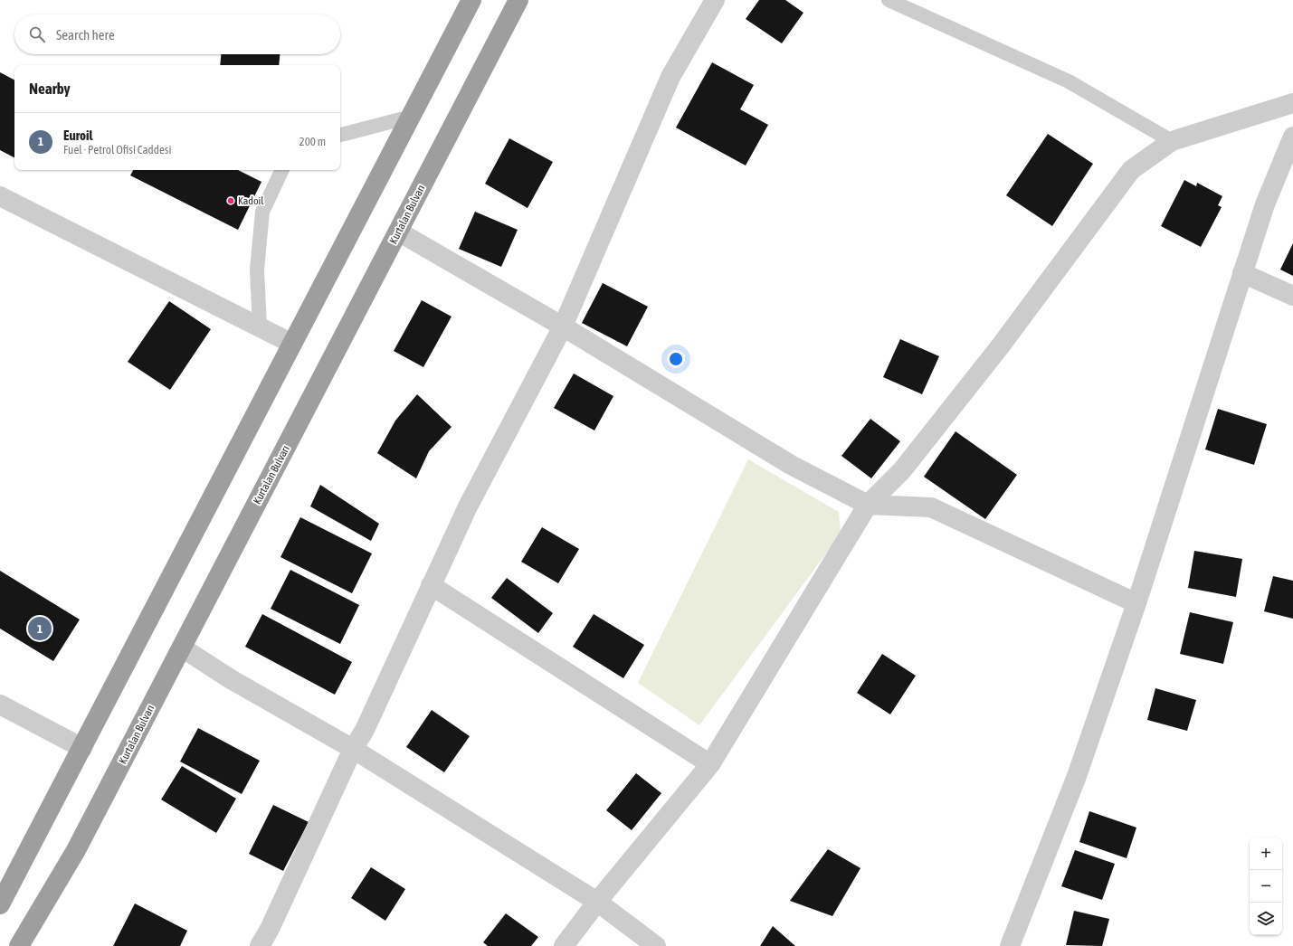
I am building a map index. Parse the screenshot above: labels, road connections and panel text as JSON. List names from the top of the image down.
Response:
{
  "streets": {
    "highway": ["Kurtalan Bulvarı"]
  },
  "places": ["Kadoil"],
  "page": {
    "search": "Search here",
    "heading": "Nearby",
    "list": [
      {
        "mark": "1",
        "name": "Euroil",
        "note": "Fuel · Petrol Ofisi Caddesi",
        "value": "200 m"
      }
    ],
    "pins": "1",
    "map_buttons": ["+", "−"]
  }
}
